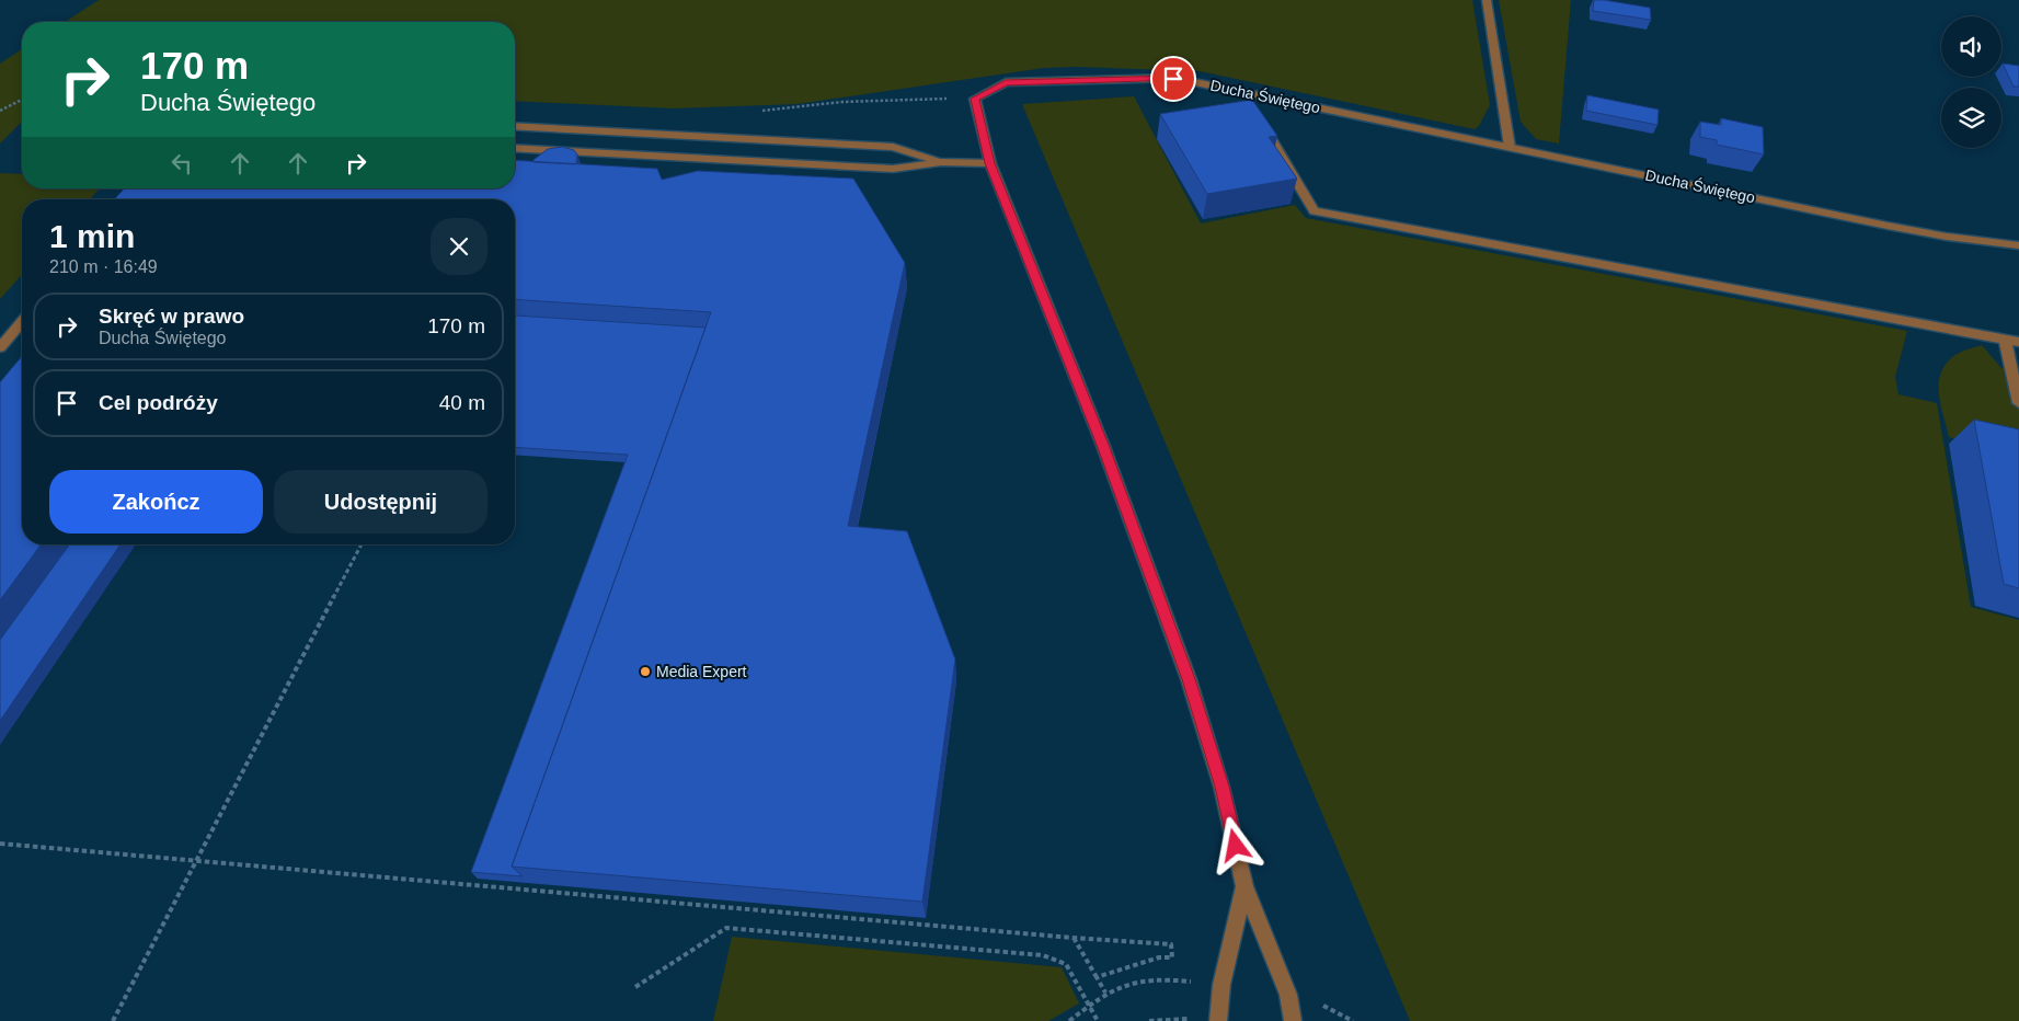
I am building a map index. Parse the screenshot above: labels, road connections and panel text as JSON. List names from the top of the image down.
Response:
{
  "streets": {
    "street": ["Ducha Świętego"]
  },
  "places": ["Media Expert"],
  "page": {
    "turn": ["170 m", "Ducha Świętego"],
    "heading": ["1 min", "210 m · 16:49"],
    "list": [
      {
        "name": "Skręć w prawo",
        "note": "Ducha Świętego",
        "value": "170 m"
      },
      {
        "name": "Cel podróży",
        "value": "40 m"
      }
    ],
    "buttons": ["Zakończ", "Udostępnij"]
  }
}
